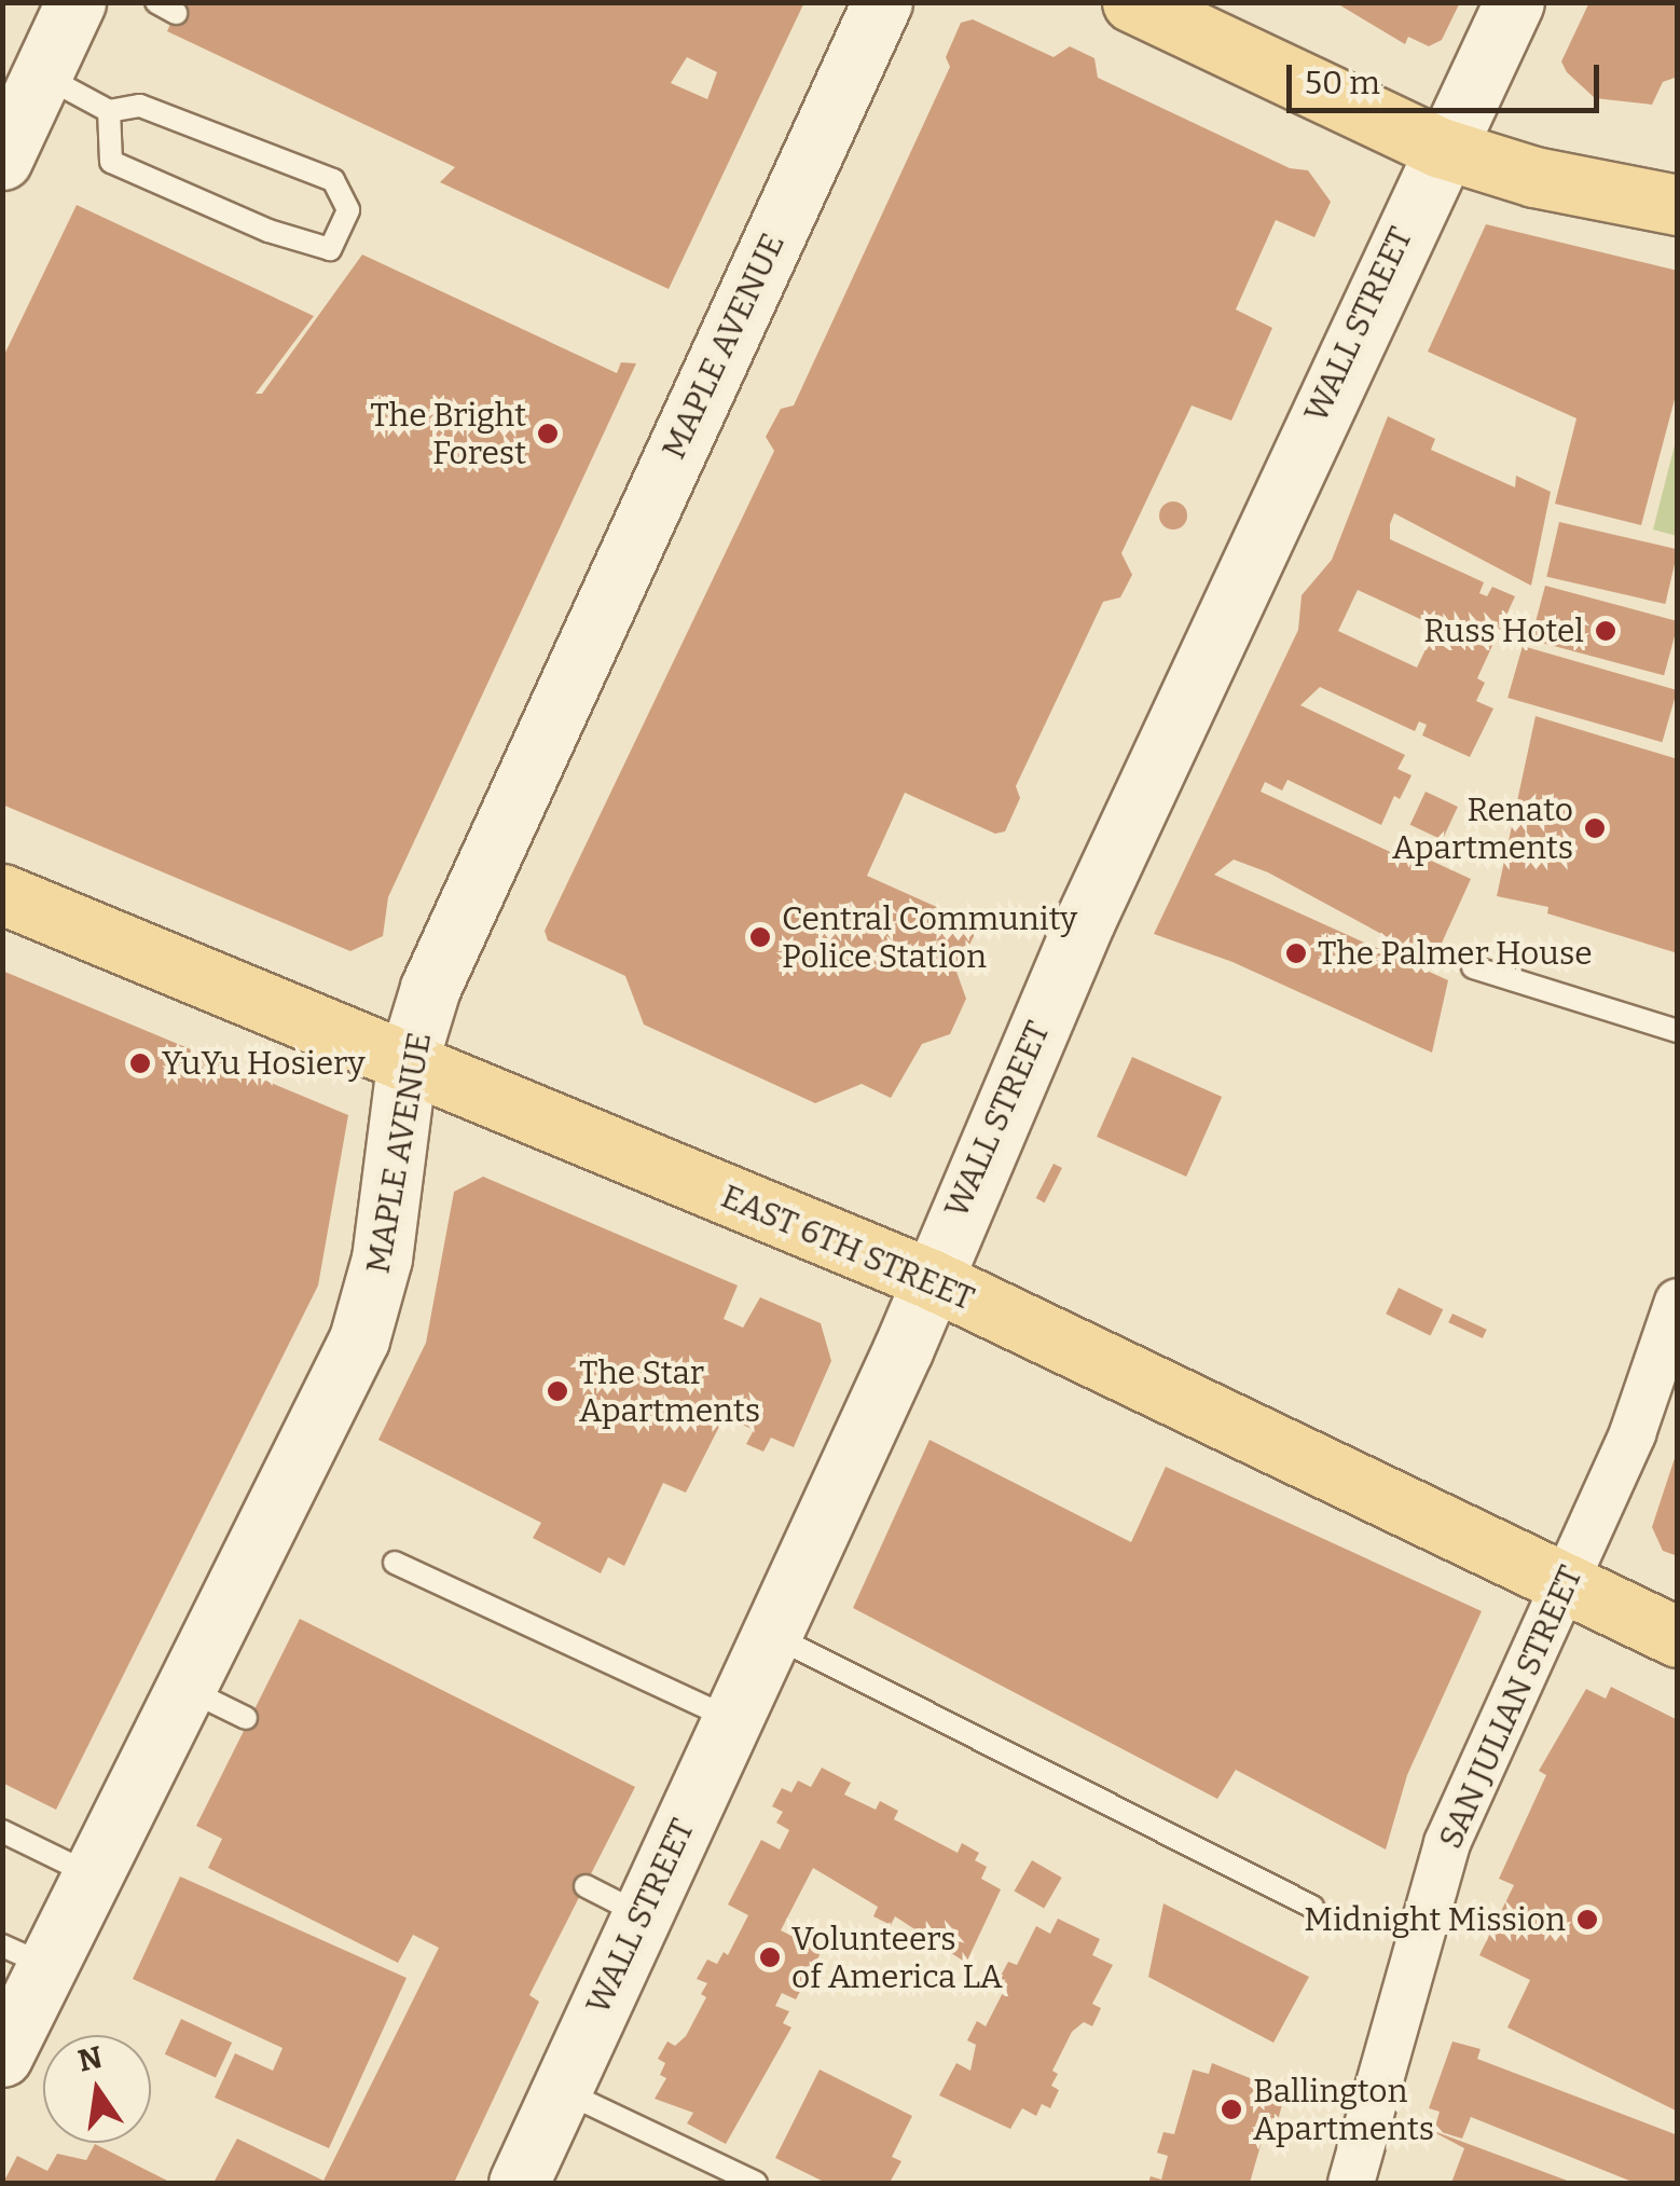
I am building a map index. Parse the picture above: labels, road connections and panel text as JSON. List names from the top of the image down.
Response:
{
  "streets": {
    "main road": ["EAST 6TH STREET"],
    "street": ["WALL STREET", "MAPLE AVENUE", "SAN JULIAN STREET"]
  },
  "crossings": [
    ["WALL STREET", "EAST 6TH STREET"],
    ["MAPLE AVENUE", "EAST 6TH STREET"],
    ["EAST 6TH STREET", "SAN JULIAN STREET"]
  ],
  "places": [
    "The Bright Forest",
    "Russ Hotel",
    "Renato Apartments",
    "Central Community Police Station",
    "The Palmer House",
    "YuYu Hosiery",
    "The Star Apartments",
    "Midnight Mission",
    "Volunteers of America LA",
    "Ballington Apartments"
  ],
  "scale_bar": "50 m",
  "north": "top"
}
